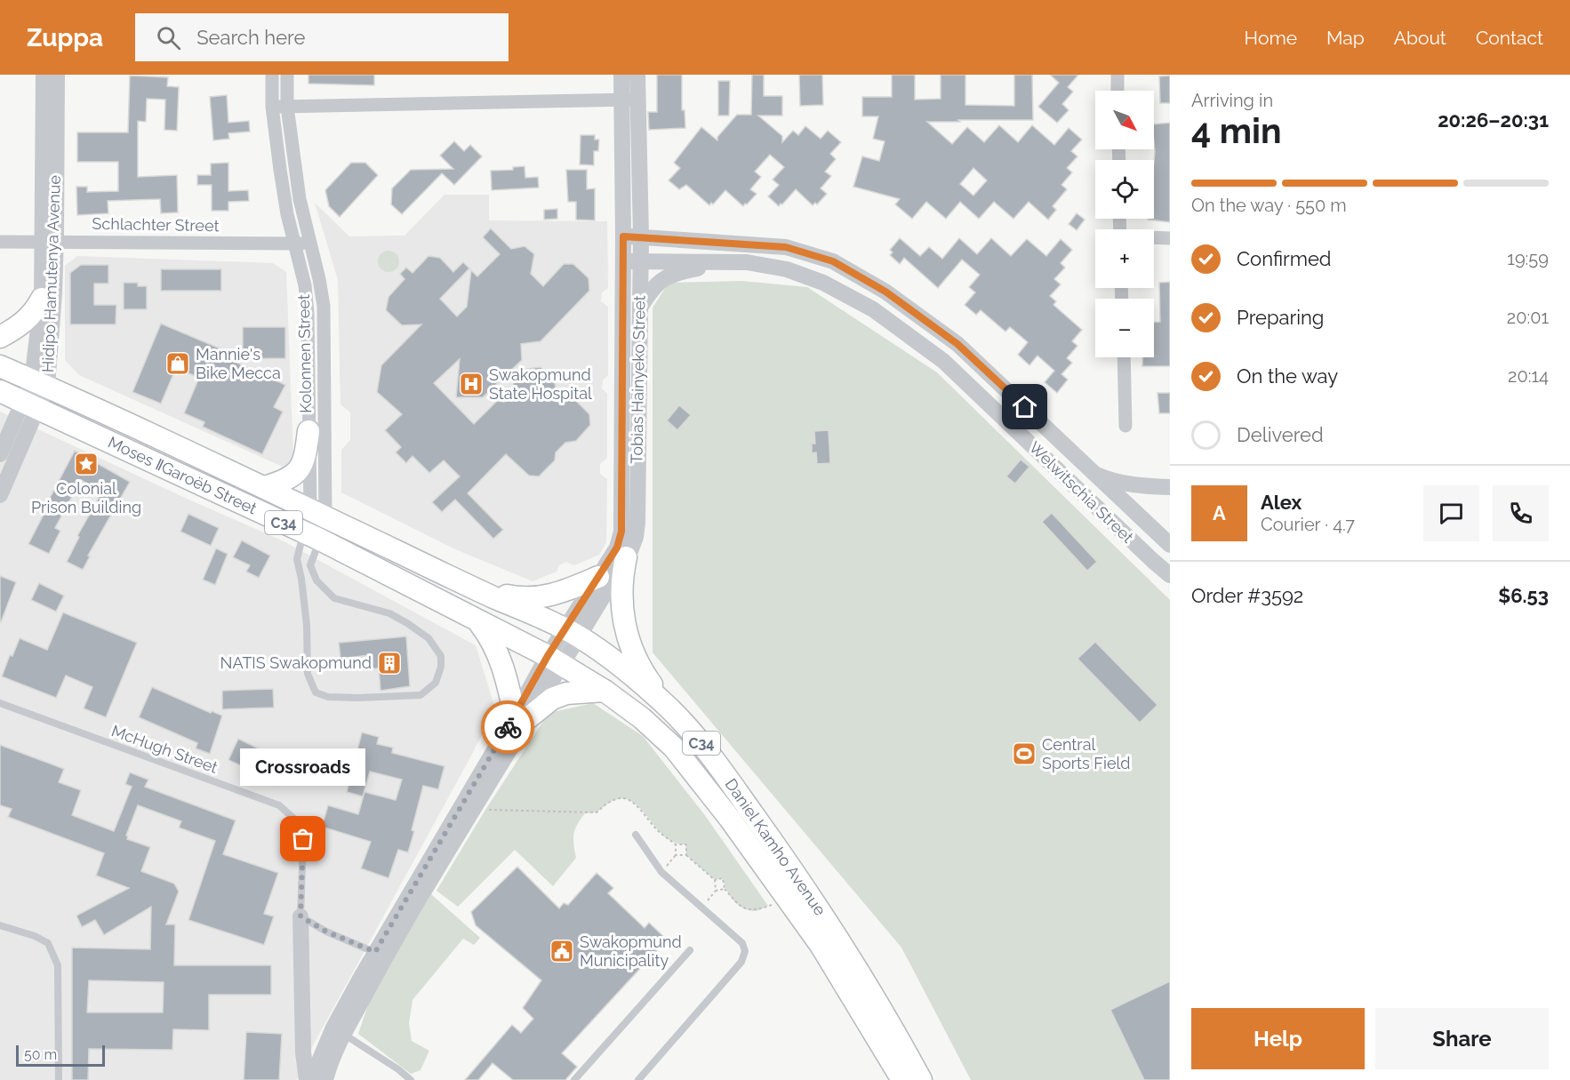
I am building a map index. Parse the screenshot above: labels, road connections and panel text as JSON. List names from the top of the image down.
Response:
{
  "streets": {
    "main road": ["Moses ǁGaroëb Street", "C34", "Daniel Kamho Avenue"],
    "street": [
      "Schlachter Street",
      "Hidipo Hamutenya Avenue",
      "Kolonnen Street",
      "Tobias Hainyeko Street",
      "Welwitschia Street"
    ],
    "lane": ["McHugh Street"]
  },
  "crossings": [
    ["Schlachter Street", "Hidipo Hamutenya Avenue"],
    ["Schlachter Street", "Kolonnen Street"],
    ["Hidipo Hamutenya Avenue", "Moses ǁGaroëb Street"],
    ["Kolonnen Street", "Moses ǁGaroëb Street"],
    ["Tobias Hainyeko Street", "Moses ǁGaroëb Street"],
    ["Tobias Hainyeko Street", "Welwitschia Street"],
    ["Tobias Hainyeko Street", "Daniel Kamho Avenue"],
    ["Moses ǁGaroëb Street", "Daniel Kamho Avenue"]
  ],
  "places": {
    "shop": ["Mannie's Bike Mecca"],
    "hospital": ["Swakopmund State Hospital"],
    "place": ["Colonial Prison Building"],
    "building": ["NATIS Swakopmund"],
    "sports": ["Central Sports Field"],
    "other": ["Crossroads"],
    "public building": ["Swakopmund Municipality"]
  },
  "scale_bar": "50 m",
  "north": "bottom right",
  "page": {
    "header": "Zuppa",
    "search": "Search here",
    "nav": [
      "Home",
      "Map",
      "About",
      "Contact"
    ],
    "heading": ["4 min", "Arriving in", "20:26–20:31"],
    "panel": [
      "Alex",
      "Courier · 4.7",
      "Order #3592",
      "$6.53"
    ],
    "map_buttons": ["+", "−"],
    "bar": "On the way · 550 m",
    "list": [
      ["Confirmed", "19:59"],
      ["Preparing", "20:01"],
      ["On the way", "20:14"],
      "Delivered"
    ],
    "round": "A",
    "bubble": "Crossroads",
    "buttons": ["Help", "Share"],
    "scale": "50 m"
  }
}
